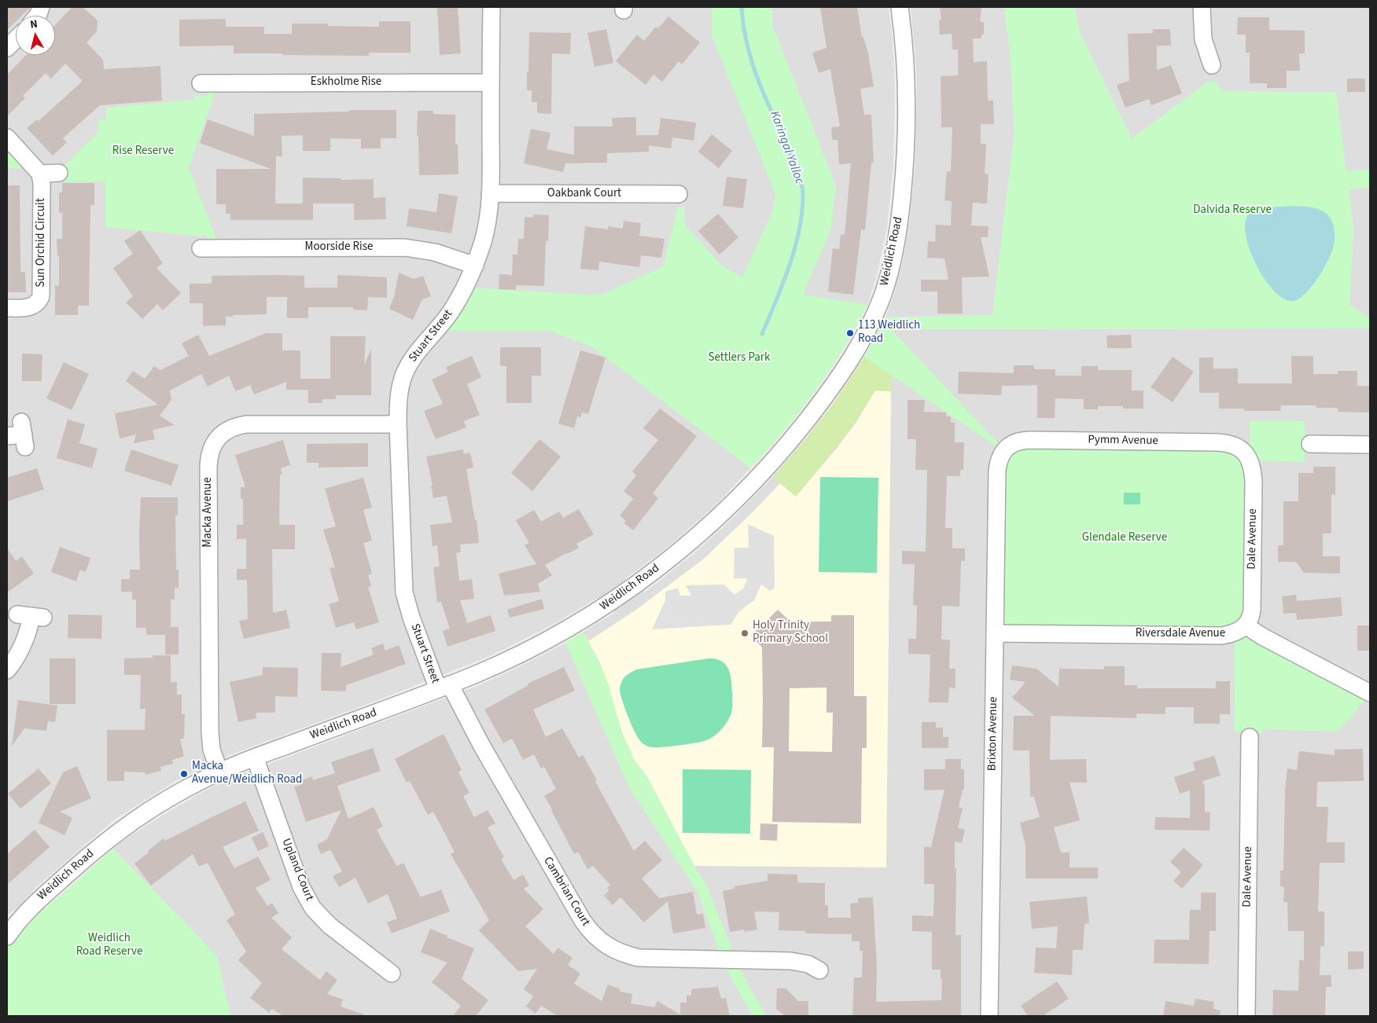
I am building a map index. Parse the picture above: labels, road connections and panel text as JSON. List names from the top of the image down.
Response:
{
  "streets": {
    "street": [
      "Eskholme Rise",
      "Oakbank Court",
      "Sun Orchid Circuit",
      "Moorside Rise",
      "Weidlich Road",
      "Stuart Street",
      "Pymm Avenue",
      "Macka Avenue",
      "Dale Avenue",
      "Riversdale Avenue",
      "Brixton Avenue",
      "Upland Court",
      "Cambrian Court"
    ]
  },
  "crossings": [
    ["Eskholme Rise", "Stuart Street"],
    ["Oakbank Court", "Stuart Street"],
    ["Moorside Rise", "Stuart Street"],
    ["Weidlich Road", "Stuart Street"],
    ["Weidlich Road", "Macka Avenue"],
    ["Weidlich Road", "Upland Court"],
    ["Weidlich Road", "Cambrian Court"],
    ["Stuart Street", "Macka Avenue"],
    ["Stuart Street", "Cambrian Court"],
    ["Pymm Avenue", "Dale Avenue"],
    ["Pymm Avenue", "Brixton Avenue"],
    ["Dale Avenue", "Riversdale Avenue"],
    ["Riversdale Avenue", "Brixton Avenue"]
  ],
  "water": ["Karingal Yalloc"],
  "parks": [
    "Rise Reserve",
    "Dalvida Reserve",
    "Settlers Park",
    "Glendale Reserve",
    "Weidlich Road Reserve"
  ],
  "places": ["113 Weidlich Road", "Holy Trinity Primary School", "Macka Avenue/Weidlich Road"],
  "north": "top"
}
